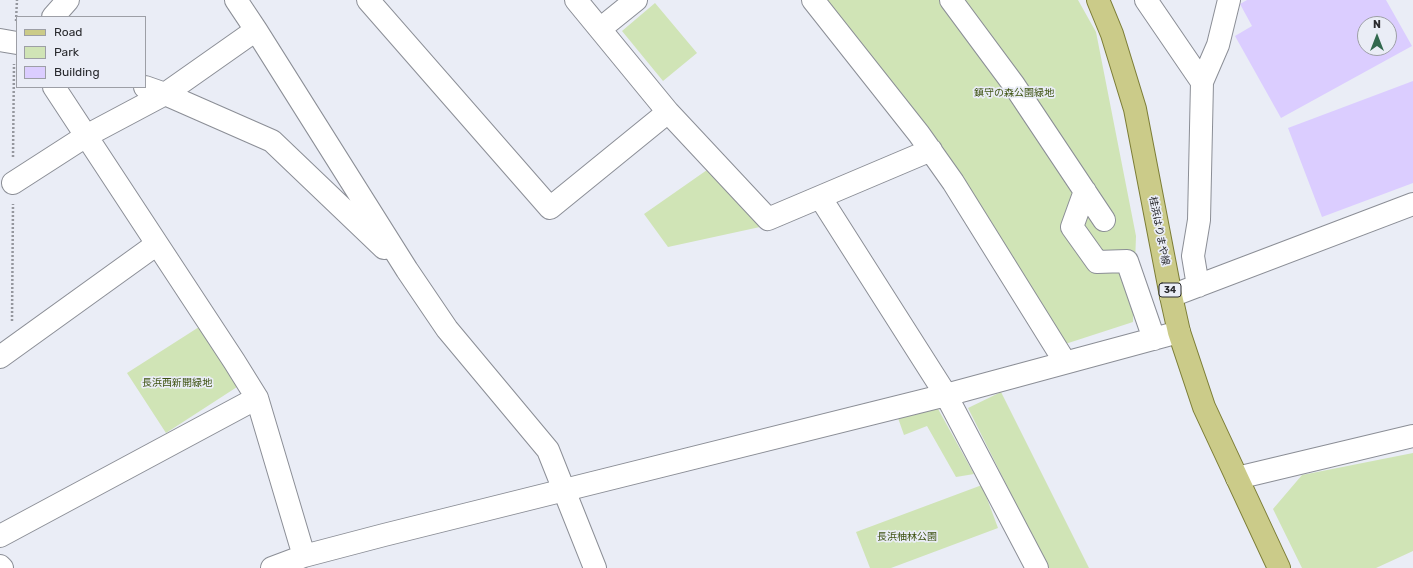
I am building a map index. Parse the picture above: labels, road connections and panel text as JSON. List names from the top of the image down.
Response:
{
  "streets": {
    "main road": ["桂浜はりまや線", "34"]
  },
  "parks": ["鎮守の森公園緑地", "長浜西新開緑地", "長浜柚林公園"],
  "legend": ["Road", "Park", "Building"],
  "north": "top"
}
